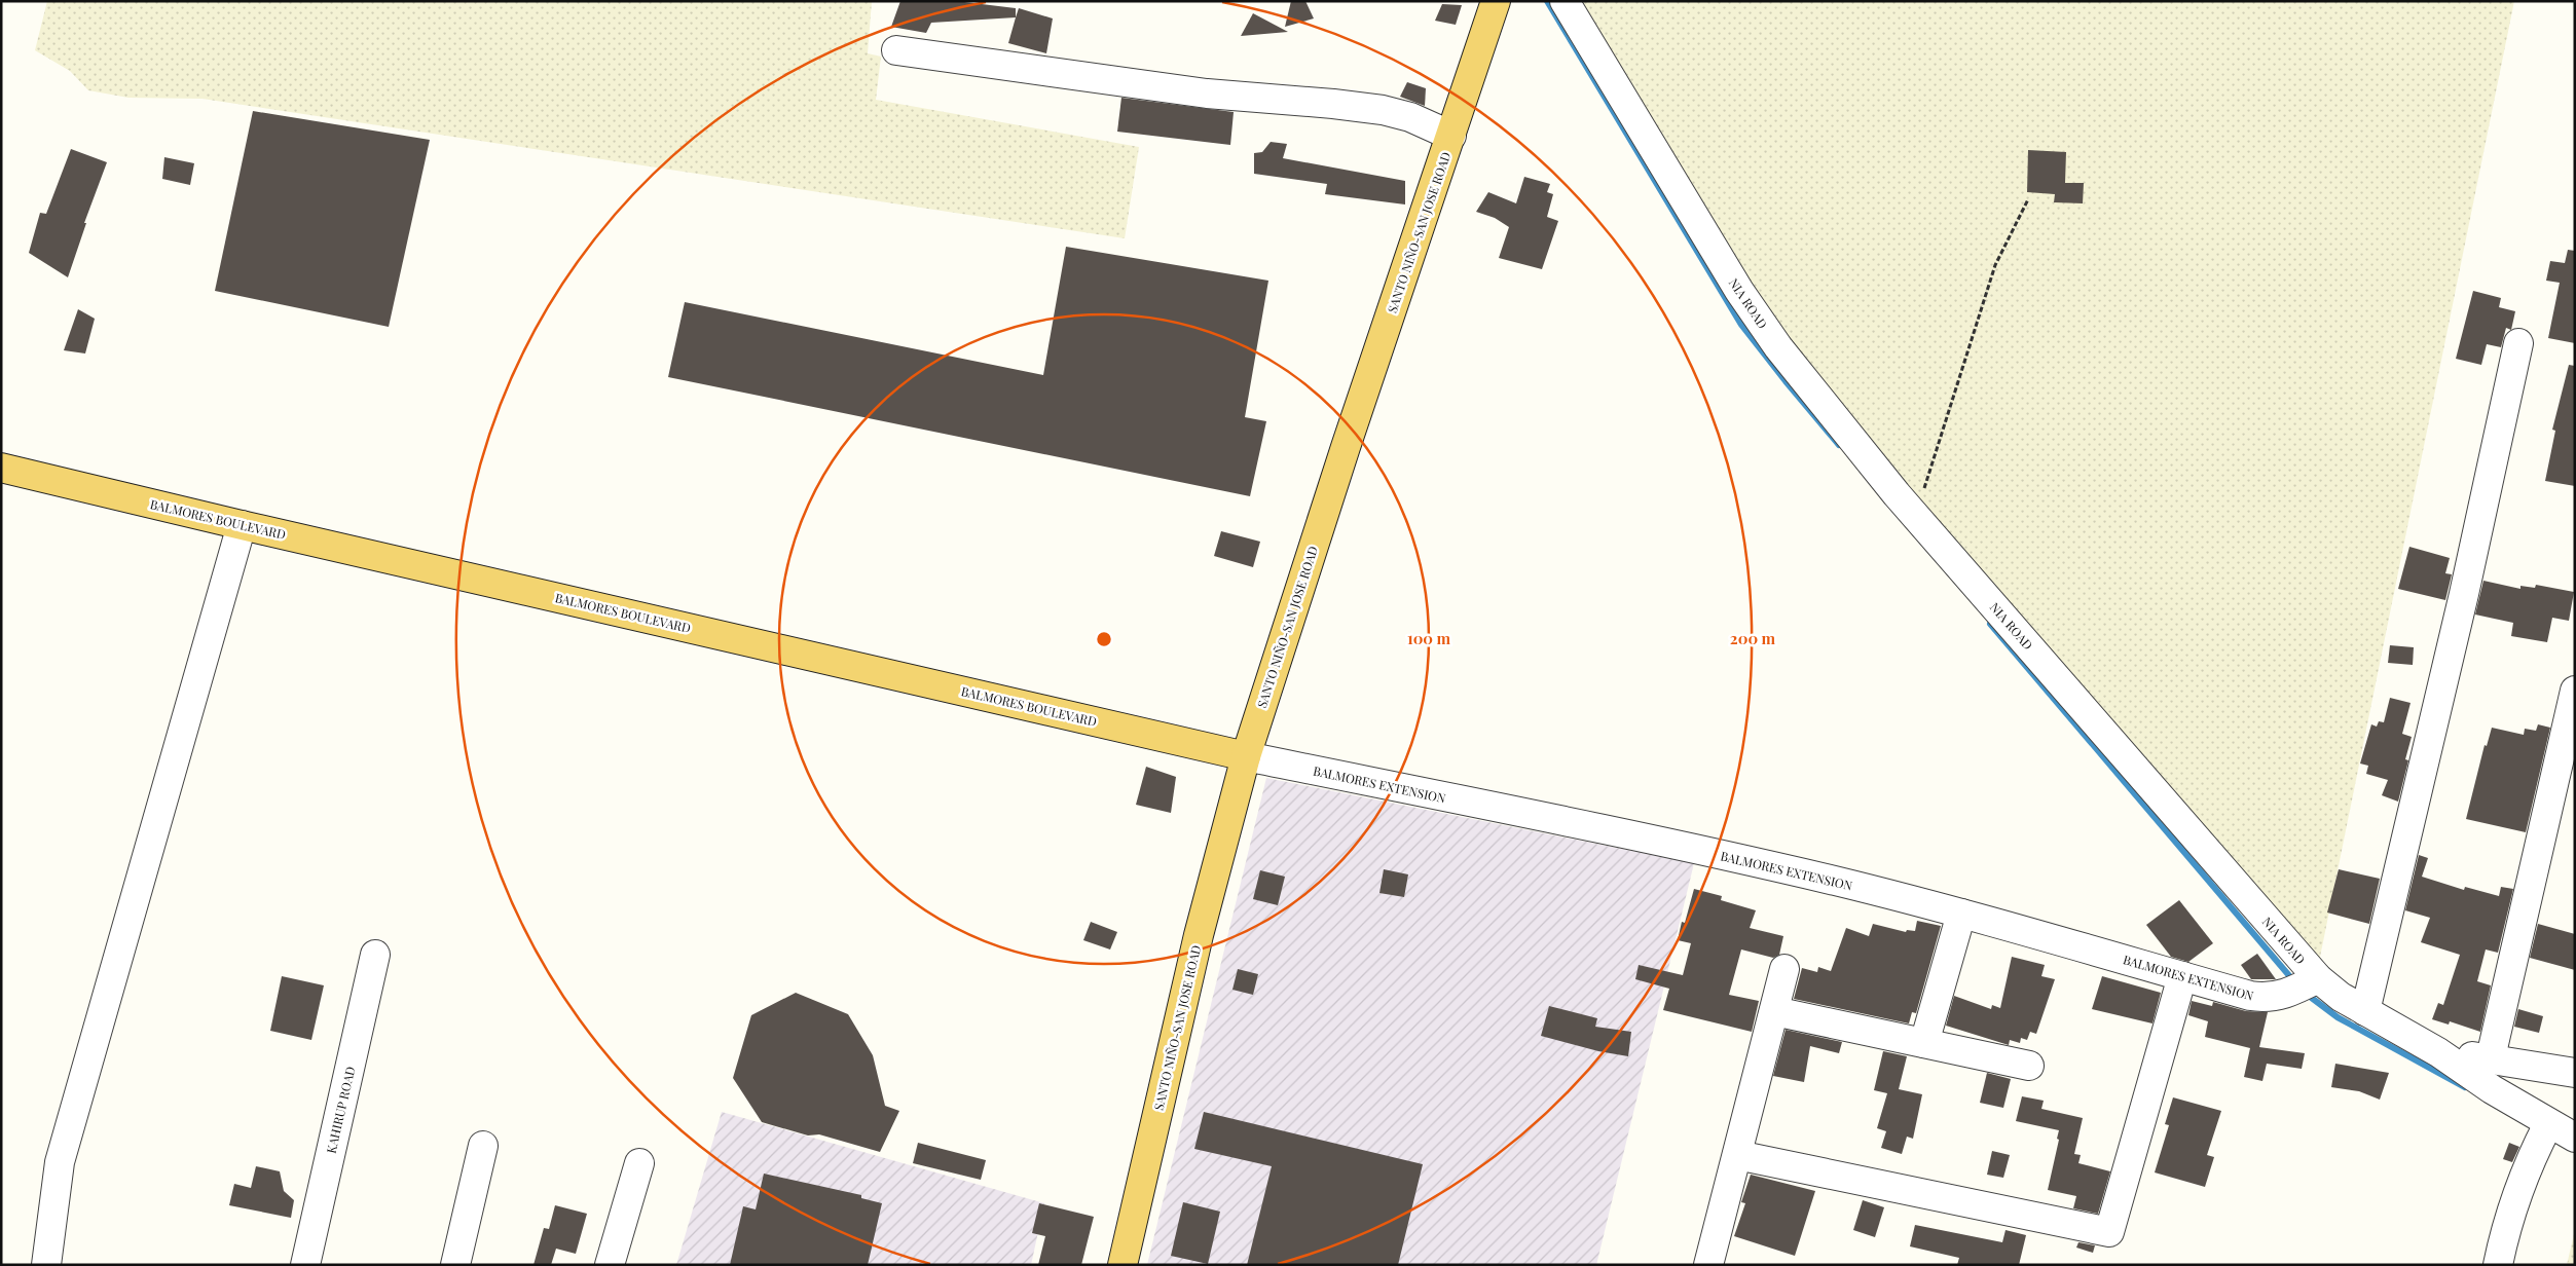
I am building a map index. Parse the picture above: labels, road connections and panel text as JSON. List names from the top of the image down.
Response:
{
  "streets": {
    "main road": ["SANTO NIÑO-SAN JOSE ROAD", "BALMORES BOULEVARD"],
    "street": ["NIA ROAD", "BALMORES EXTENSION", "KAHIRUP ROAD"]
  },
  "crossings": [
    ["SANTO NIÑO-SAN JOSE ROAD", "BALMORES BOULEVARD"],
    ["SANTO NIÑO-SAN JOSE ROAD", "BALMORES EXTENSION"],
    ["NIA ROAD", "BALMORES EXTENSION"],
    ["BALMORES BOULEVARD", "BALMORES EXTENSION"]
  ],
  "rings": ["100 m", "200 m"]
}
